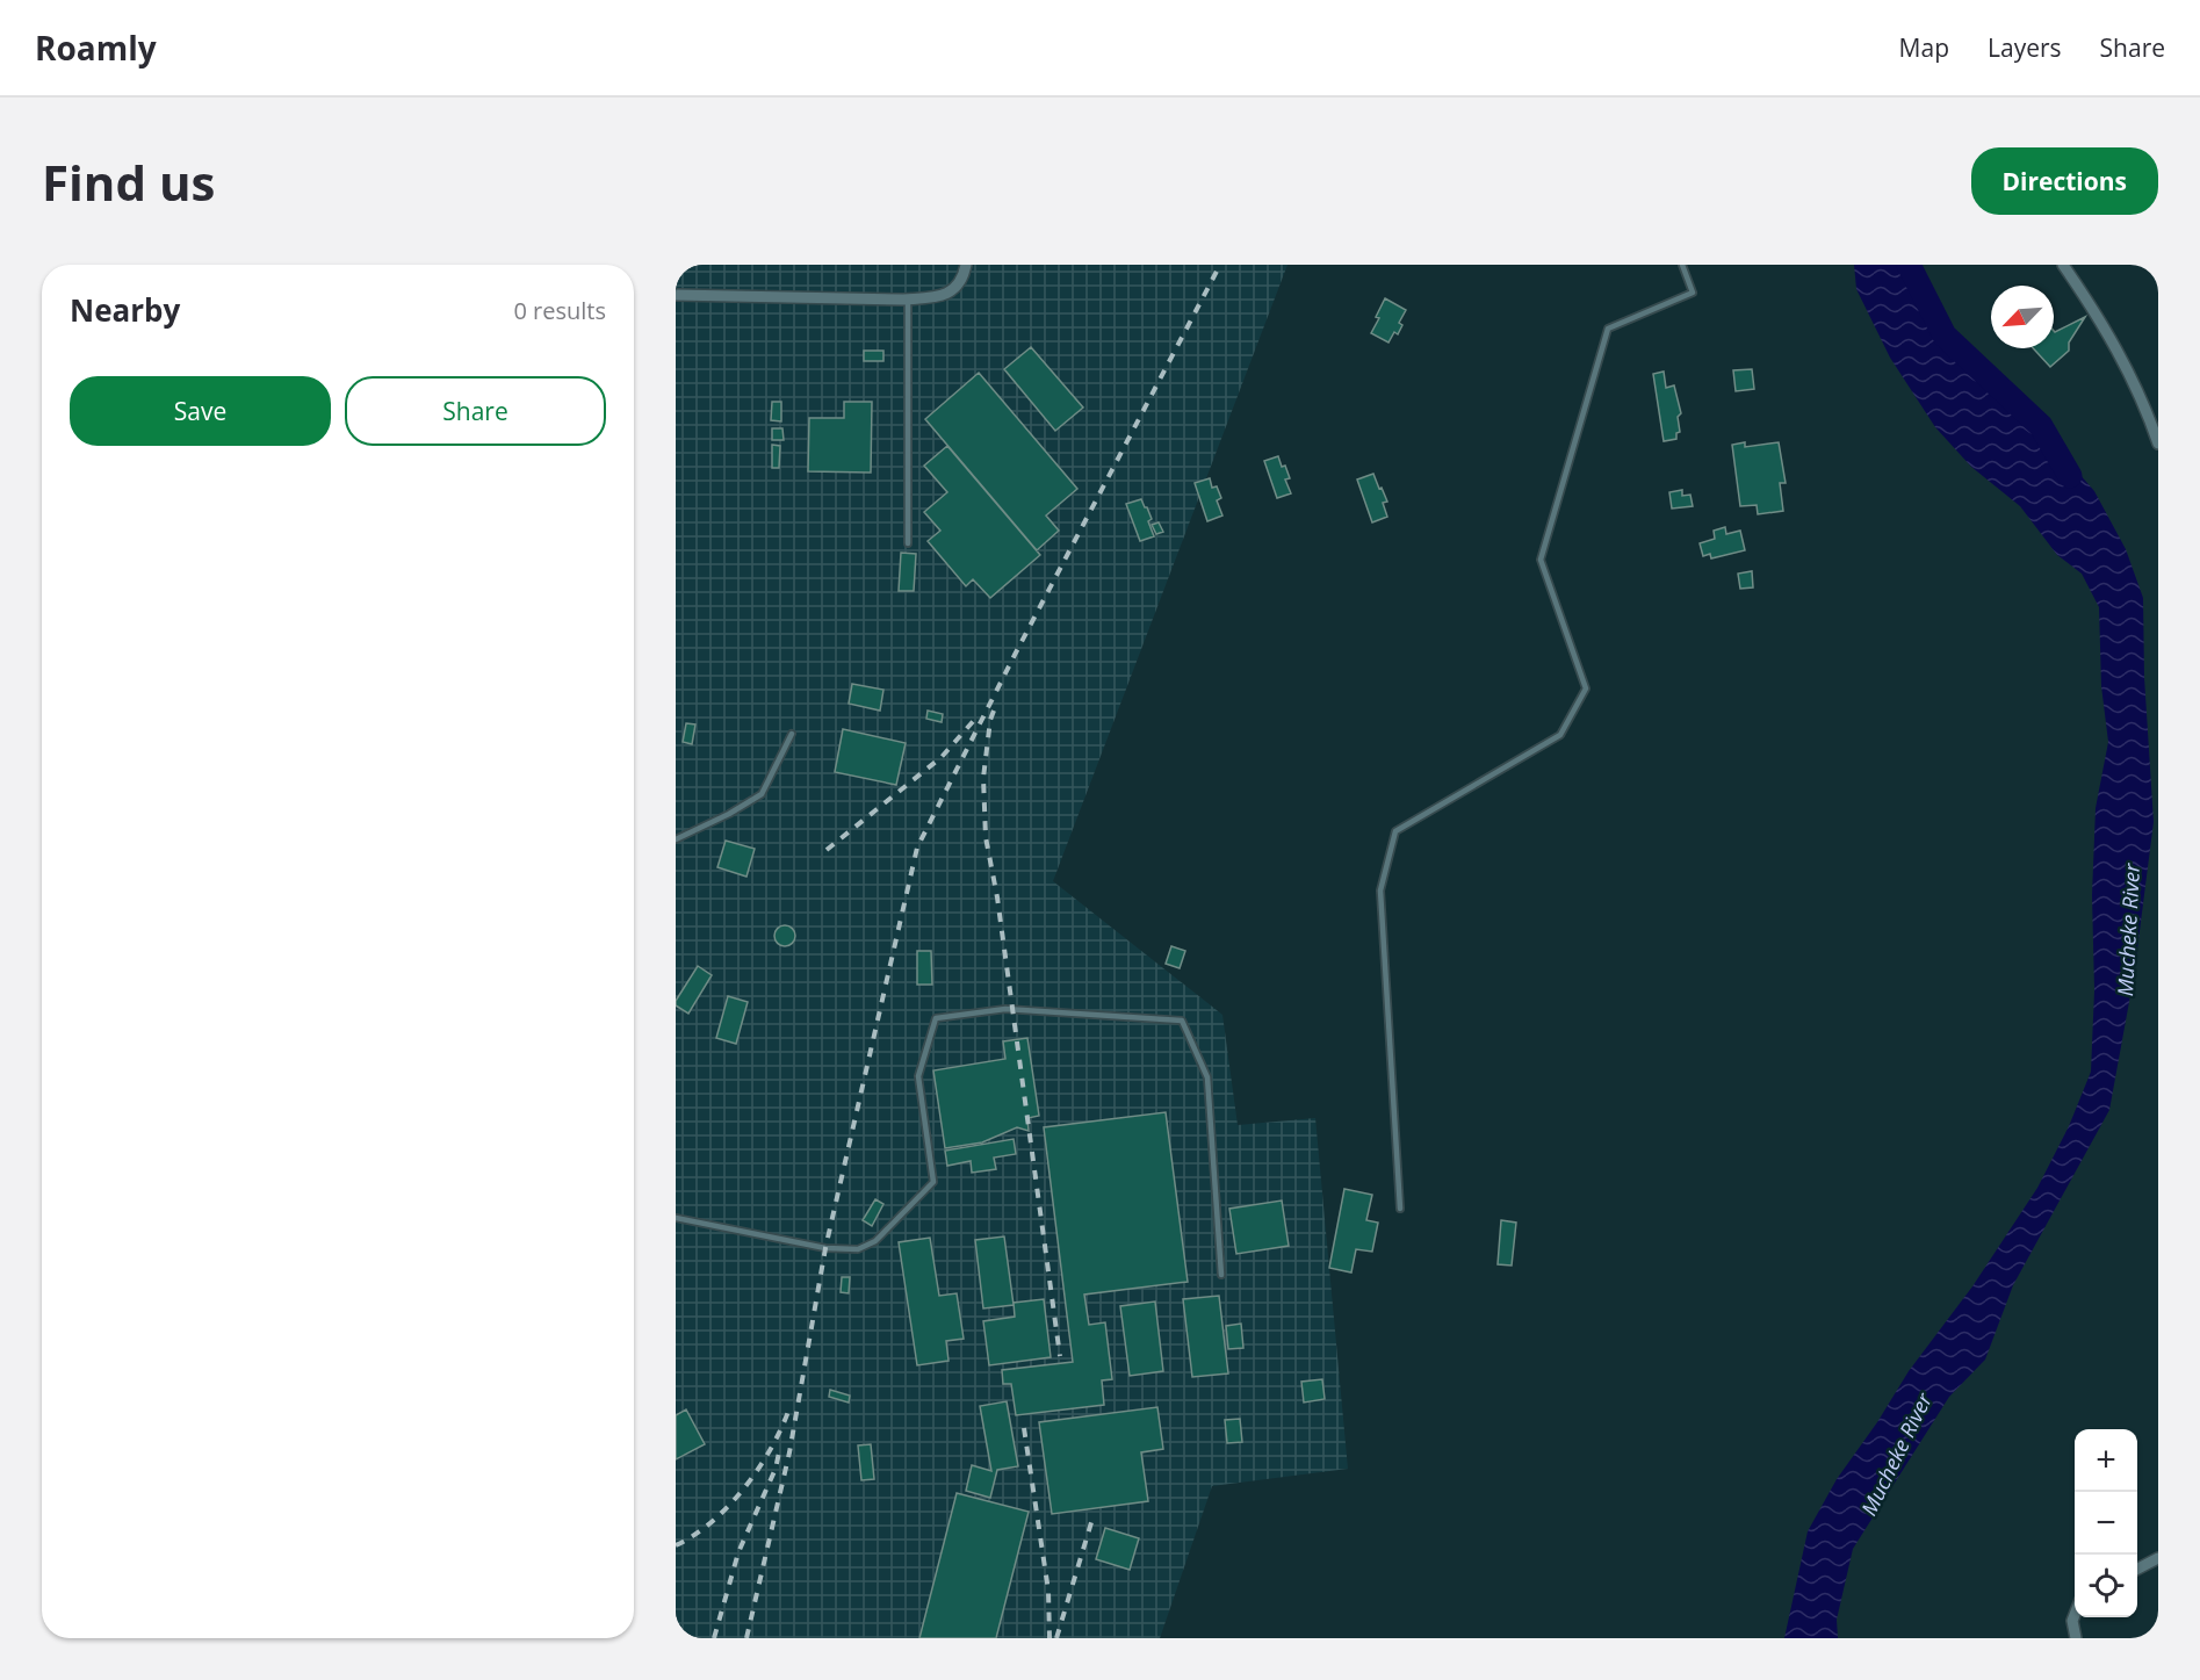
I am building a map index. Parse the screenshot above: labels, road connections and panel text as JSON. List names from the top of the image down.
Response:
{
  "water": ["Mucheke River"],
  "north": "bottom left",
  "page": {
    "header": "Roamly",
    "nav": ["Map", "Layers", "Share"],
    "buttons": [
      "Directions",
      ["Save", "Share"]
    ],
    "title": "Find us",
    "heading": ["Nearby", "0 results"],
    "map_buttons": ["+", "−"]
  }
}
